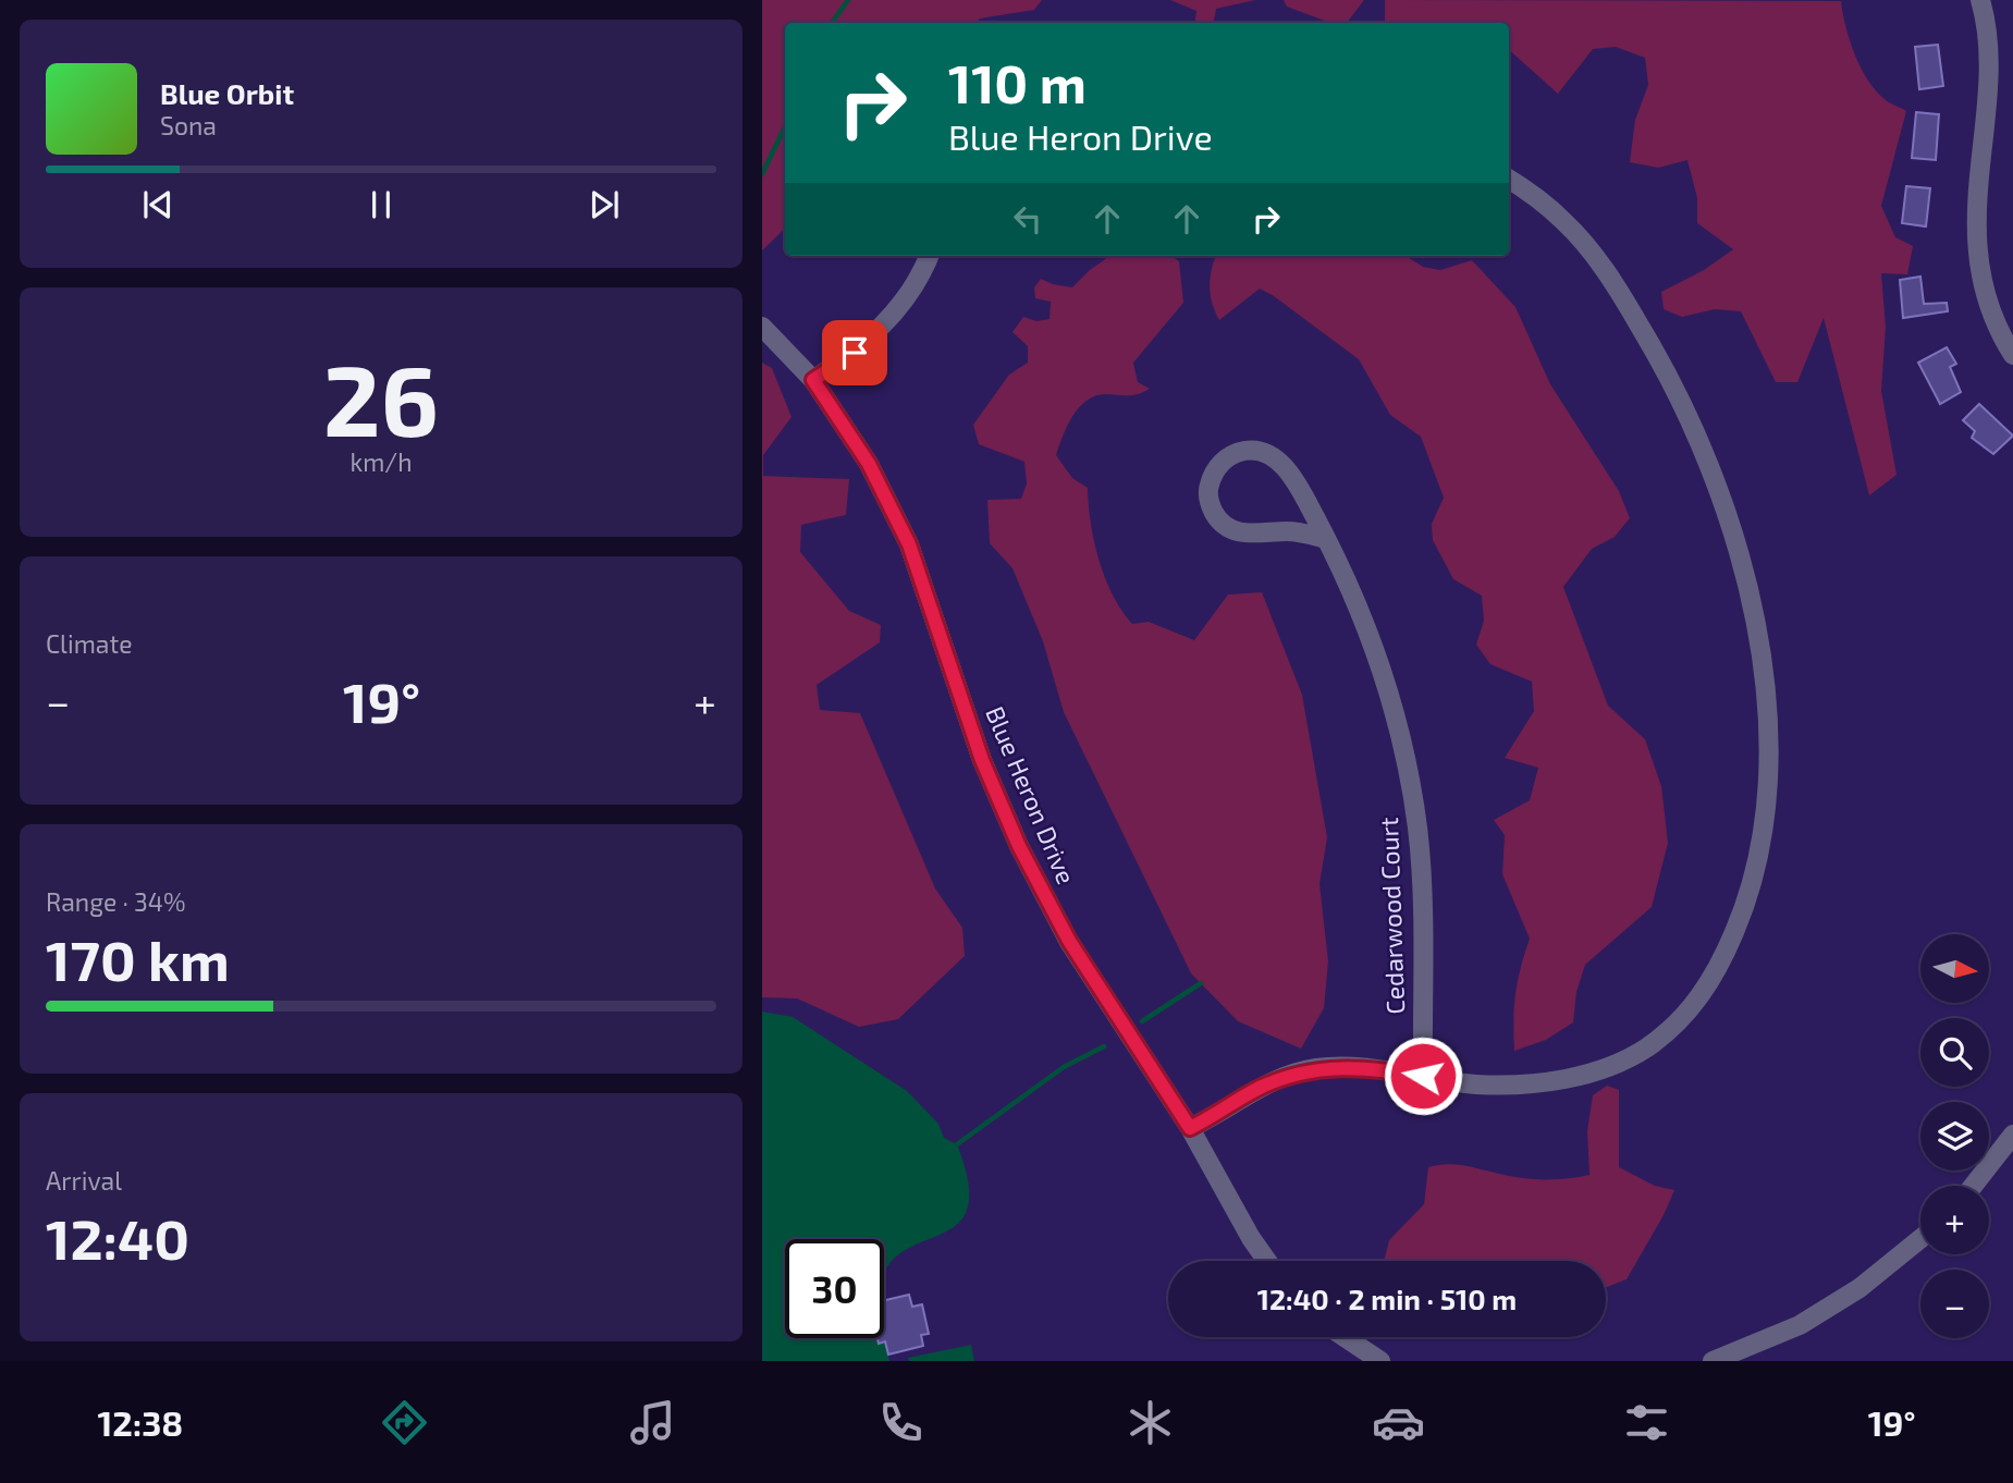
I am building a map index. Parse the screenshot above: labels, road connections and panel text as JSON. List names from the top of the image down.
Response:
{
  "streets": {
    "street": ["Blue Heron Drive", "Cedarwood Court"]
  },
  "north": "right",
  "page": {
    "turn": ["110 m", "Blue Heron Drive"],
    "song": ["Blue Orbit", "Sona"],
    "tile": [
      ["26", "km/h"],
      "Climate",
      ["Range · 34%", "170 km"],
      ["Arrival", "12:40"]
    ],
    "heat": ["−", "19°", "+"],
    "map_buttons": ["+", "−"],
    "limit": "30",
    "trip": "12:40 · 2 min · 510 m",
    "tabs": ["12:38", "19°"]
  }
}
